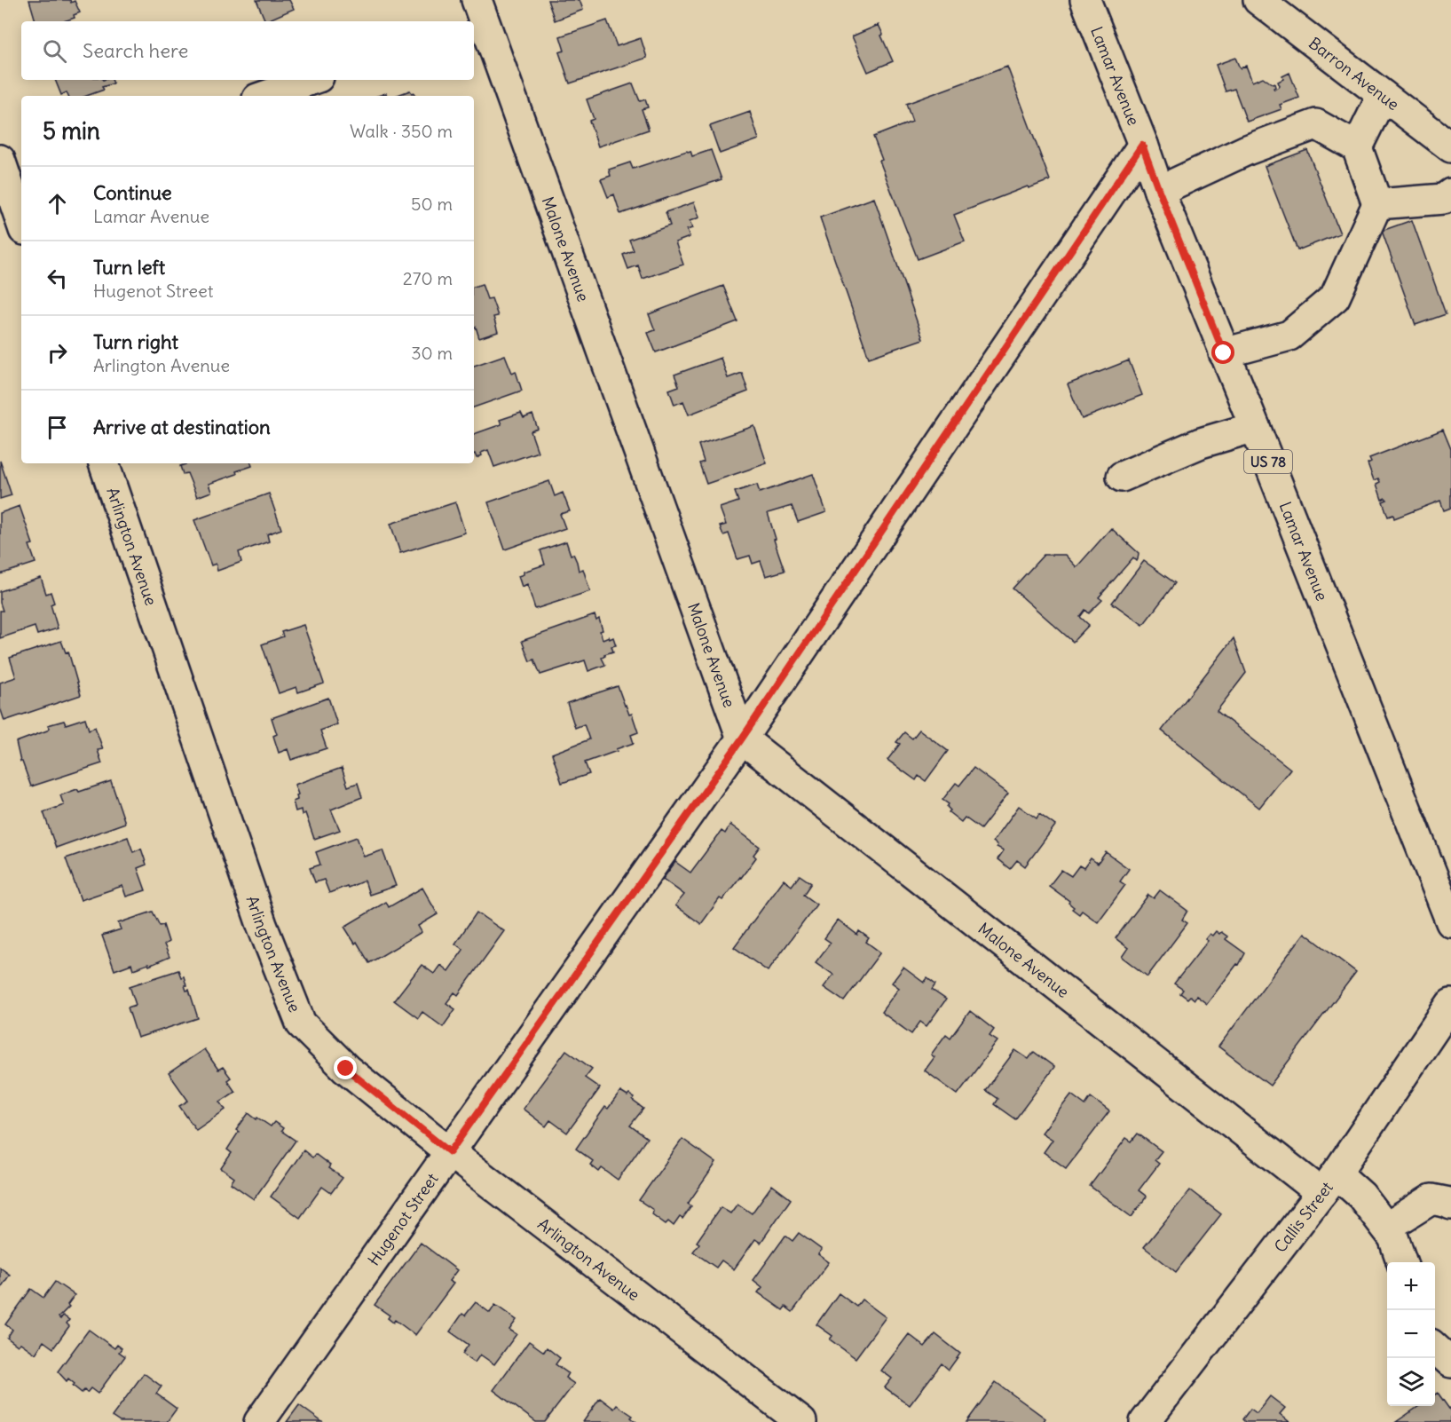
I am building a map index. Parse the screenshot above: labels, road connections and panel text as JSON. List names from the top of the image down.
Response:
{
  "streets": {
    "street": [
      "Barron Avenue",
      "Lamar Avenue",
      "Malone Avenue",
      "US 78",
      "Arlington Avenue",
      "Callis Street",
      "Hugenot Street"
    ]
  },
  "crossings": [
    ["Lamar Avenue", "Hugenot Street"],
    ["Malone Avenue", "Callis Street"],
    ["Malone Avenue", "Hugenot Street"],
    ["Arlington Avenue", "Hugenot Street"]
  ],
  "page": {
    "search": "Search here",
    "heading": ["5 min", "Walk · 350 m"],
    "list": [
      ["Continue", "Lamar Avenue", "50 m"],
      ["Turn left", "Hugenot Street", "270 m"],
      ["Turn right", "Arlington Avenue", "30 m"],
      "Arrive at destination"
    ],
    "map_buttons": ["+", "−"]
  }
}
